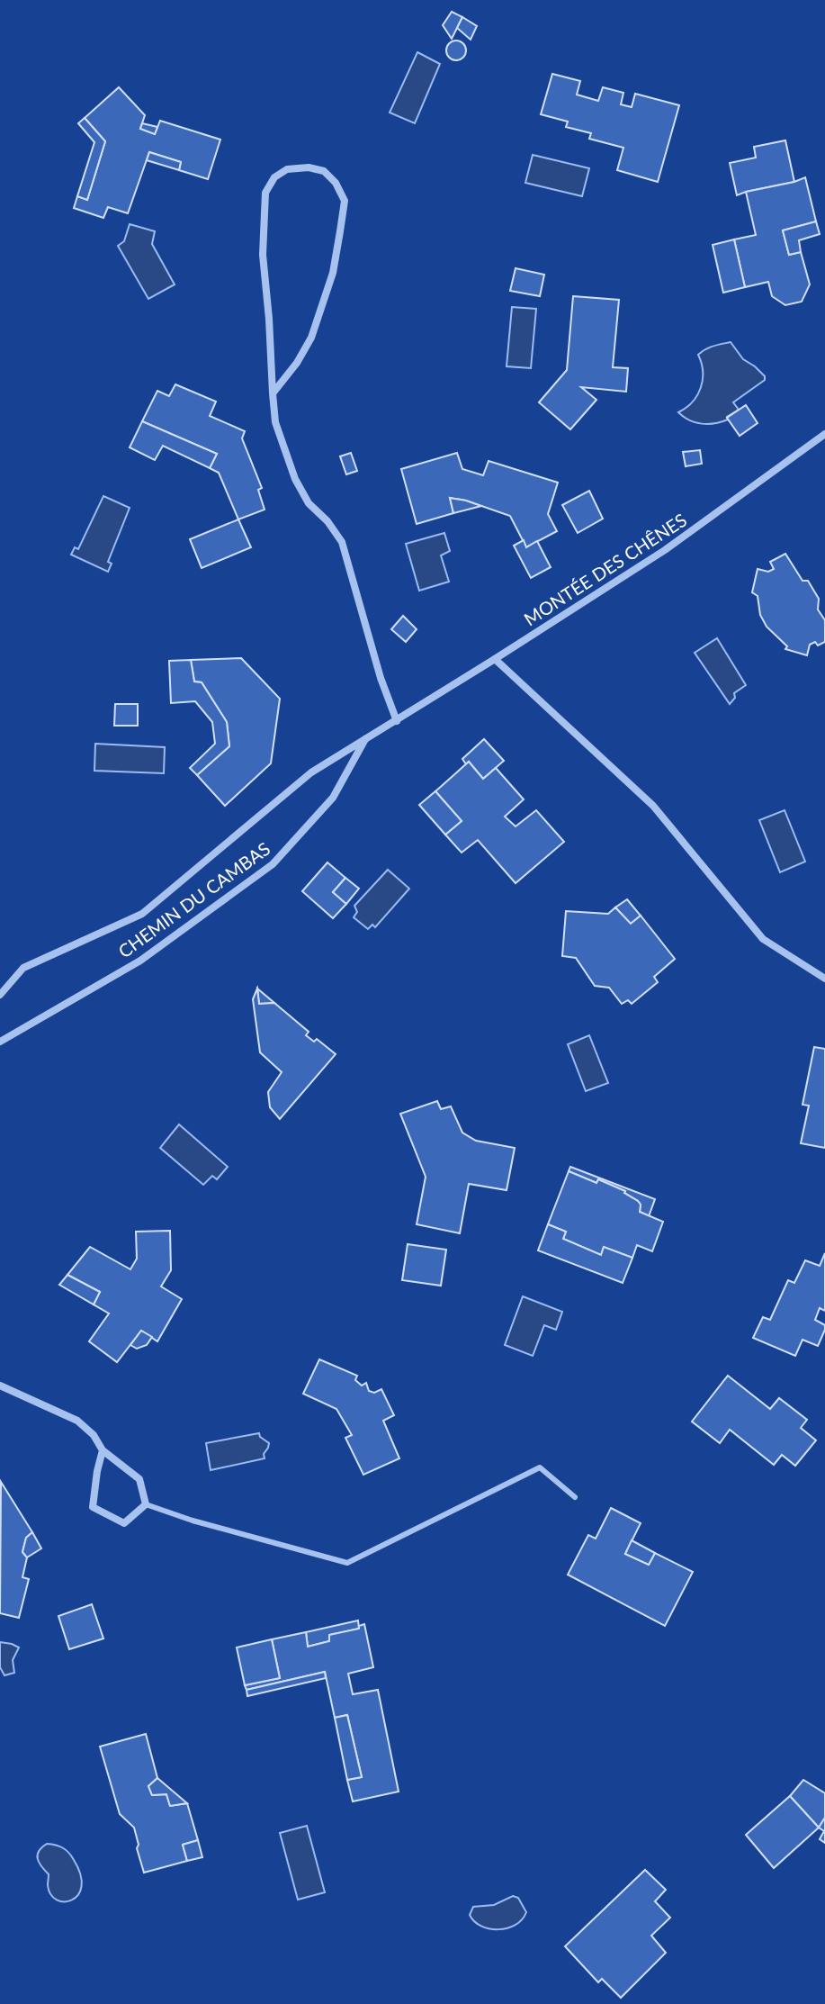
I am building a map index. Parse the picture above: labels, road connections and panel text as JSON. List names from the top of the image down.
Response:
{
  "streets": {
    "street": ["MONTÉE DES CHÊNES", "CHEMIN DU CAMBAS"]
  },
  "crossings": [
    ["MONTÉE DES CHÊNES", "CHEMIN DU CAMBAS"]
  ]
}
